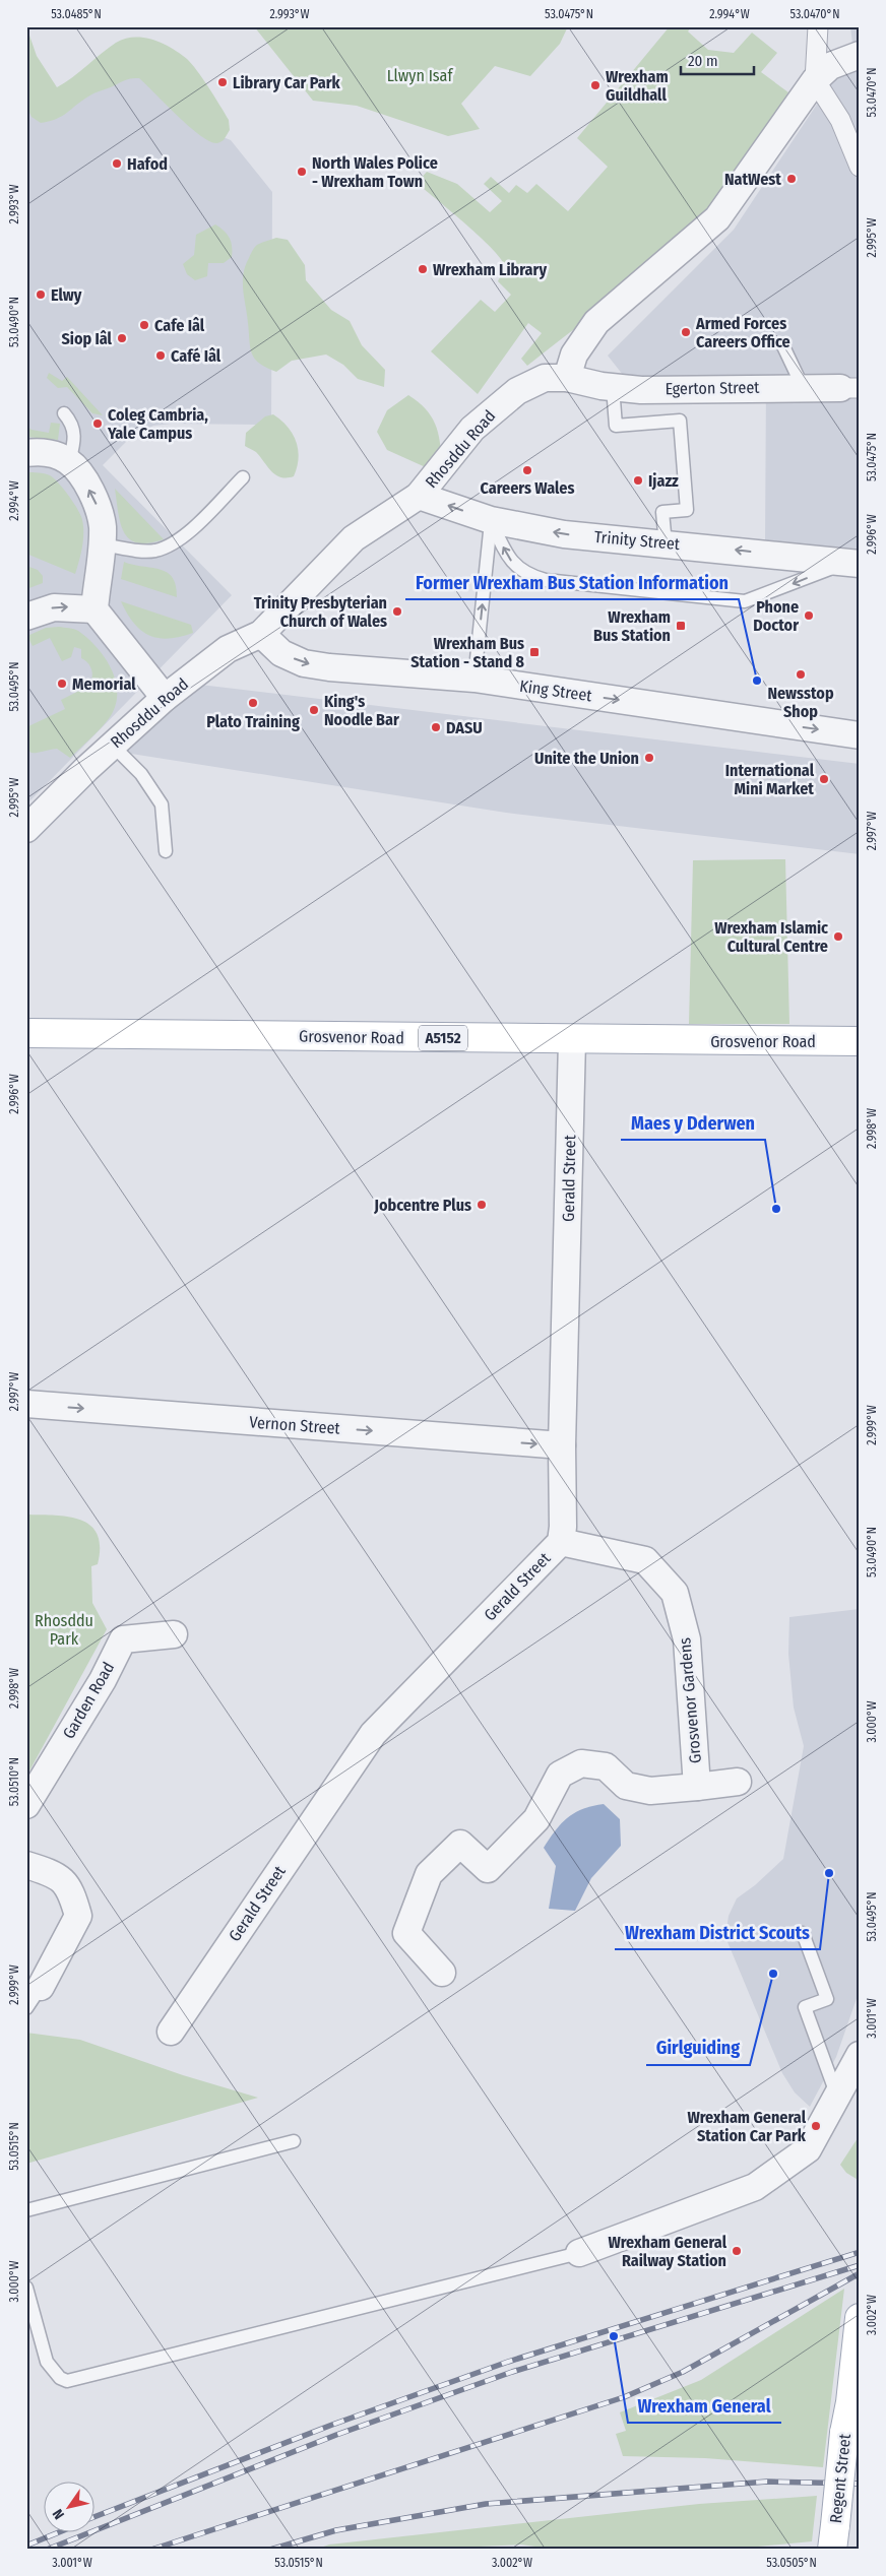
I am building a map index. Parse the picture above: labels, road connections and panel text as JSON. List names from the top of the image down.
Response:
{
  "streets": {
    "main road": ["Grosvenor Road", "A5152", "Regent Street"],
    "street": [
      "Egerton Street",
      "Rhosddu Road",
      "Trinity Street",
      "King Street",
      "Gerald Street",
      "Vernon Street",
      "Garden Road",
      "Grosvenor Gardens"
    ]
  },
  "crossings": [
    ["Egerton Street", "Rhosddu Road"],
    ["Rhosddu Road", "Trinity Street"],
    ["Rhosddu Road", "King Street"],
    ["Grosvenor Road", "Gerald Street"],
    ["Gerald Street", "Vernon Street"],
    ["Gerald Street", "Grosvenor Gardens"]
  ],
  "one_way": ["Trinity Street", "King Street", "Vernon Street"],
  "parks": ["Llwyn Isaf", "Rhosddu Park"],
  "places": {
    "other": [
      "Library Car Park",
      "Wrexham Guildhall",
      "Hafod",
      "North Wales Police - Wrexham Town",
      "NatWest",
      "Wrexham Library",
      "Elwy",
      "Cafe Iâl",
      "Armed Forces Careers Office",
      "Siop Iâl",
      "Café Iâl",
      "Coleg Cambria, Yale Campus",
      "Careers Wales",
      "Ijazz",
      "Trinity Presbyterian Church of Wales",
      "Phone Doctor",
      "Newsstop Shop",
      "Former Wrexham Bus Station Information",
      "Memorial",
      "Plato Training",
      "King's Noodle Bar",
      "DASU",
      "Unite the Union",
      "International Mini Market",
      "Wrexham Islamic Cultural Centre",
      "Jobcentre Plus",
      "Maes y Dderwen",
      "Wrexham District Scouts",
      "Girlguiding",
      "Wrexham General Station Car Park",
      "Wrexham General Railway Station",
      "Wrexham General"
    ],
    "transit": ["Wrexham Bus Station", "Wrexham Bus Station - Stand 8"]
  },
  "scale_bar": "20 m",
  "north": "bottom left",
  "coordinates": [
    "53.0485°N",
    "2.993°W",
    "53.0475°N",
    "2.994°W",
    "53.0470°N",
    "2.995°W",
    "53.0490°N",
    "2.996°W",
    "53.0495°N",
    "2.997°W",
    "2.998°W",
    "2.999°W",
    "3.000°W",
    "53.0510°N",
    "3.001°W",
    "53.0515°N",
    "3.002°W",
    "53.0505°N"
  ]
}
